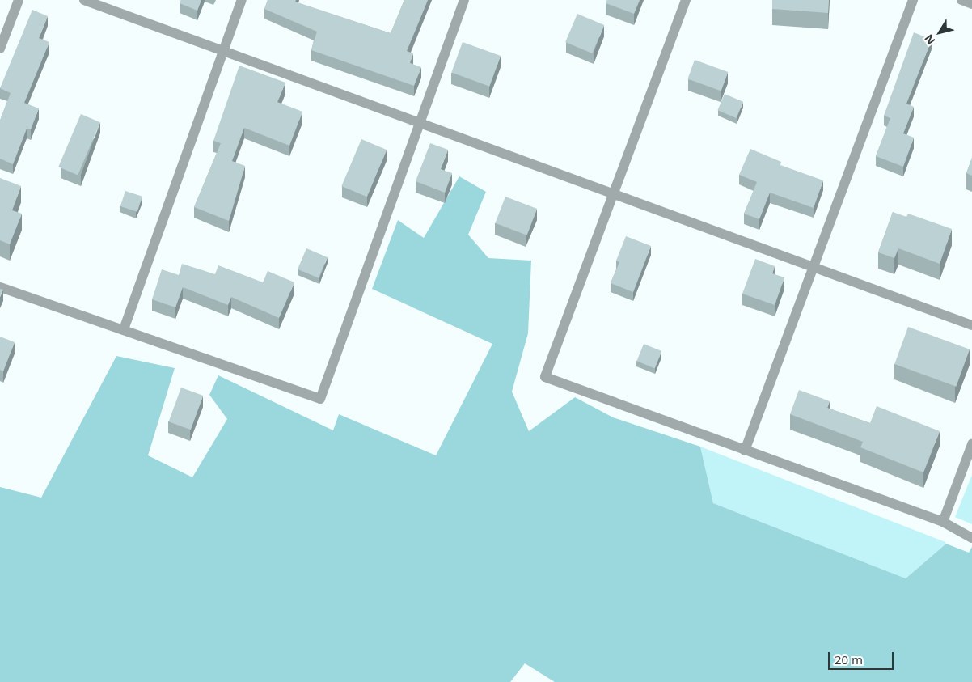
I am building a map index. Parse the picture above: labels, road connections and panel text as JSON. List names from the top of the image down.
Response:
{
  "scale_bar": "20 m",
  "north": "bottom left"
}
